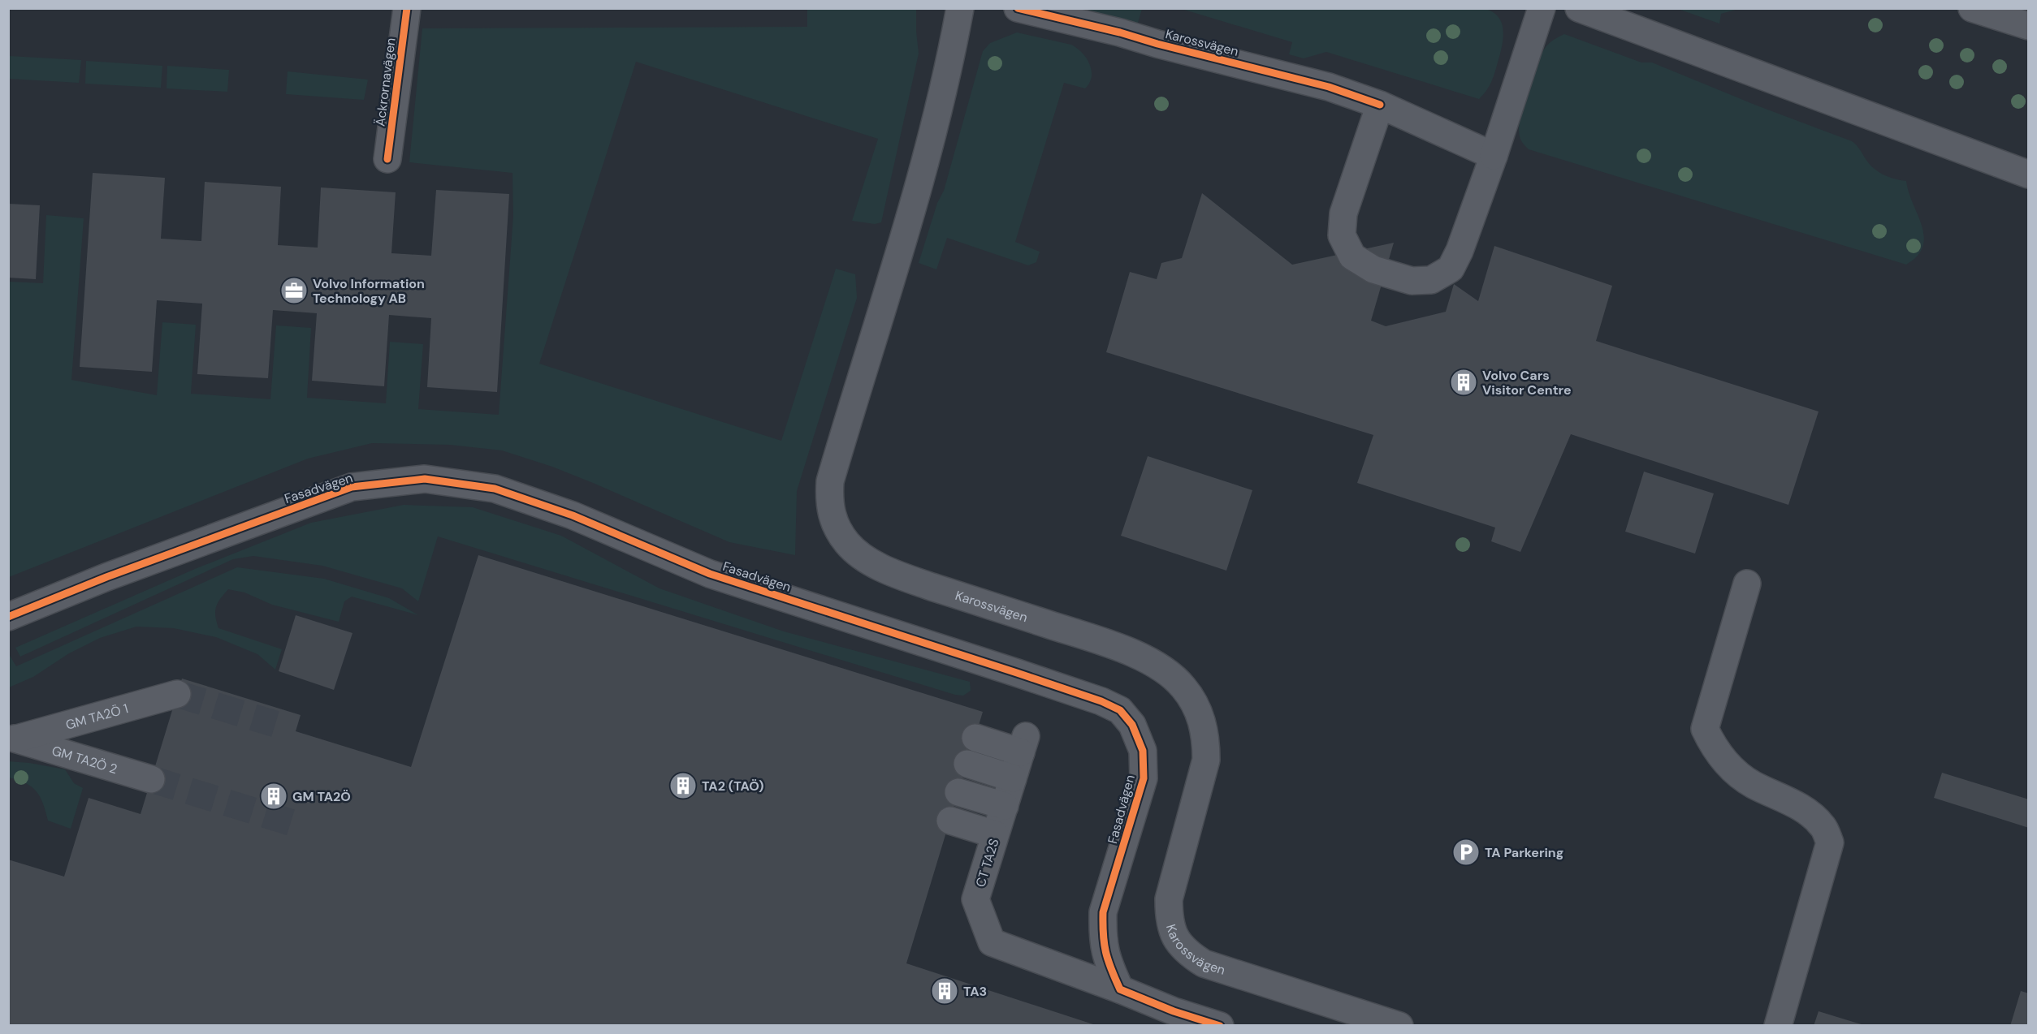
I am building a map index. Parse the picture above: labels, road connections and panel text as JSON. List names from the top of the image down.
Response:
{
  "streets": {
    "street": [
      "Karossvägen",
      "Äckrornavägen",
      "Fasadvägen",
      "GM TA2Ö 1",
      "GM TA2Ö 2",
      "CT TA2S"
    ]
  },
  "crossings": [
    ["Fasadvägen", "CT TA2S"],
    ["GM TA2Ö 1", "GM TA2Ö 2"]
  ],
  "places": {
    "office": ["Volvo Information Technology AB"],
    "building": [
      "Volvo Cars Visitor Centre",
      "TA2 (TAÖ)",
      "GM TA2Ö",
      "TA3"
    ],
    "parking": ["TA Parkering"]
  }
}
